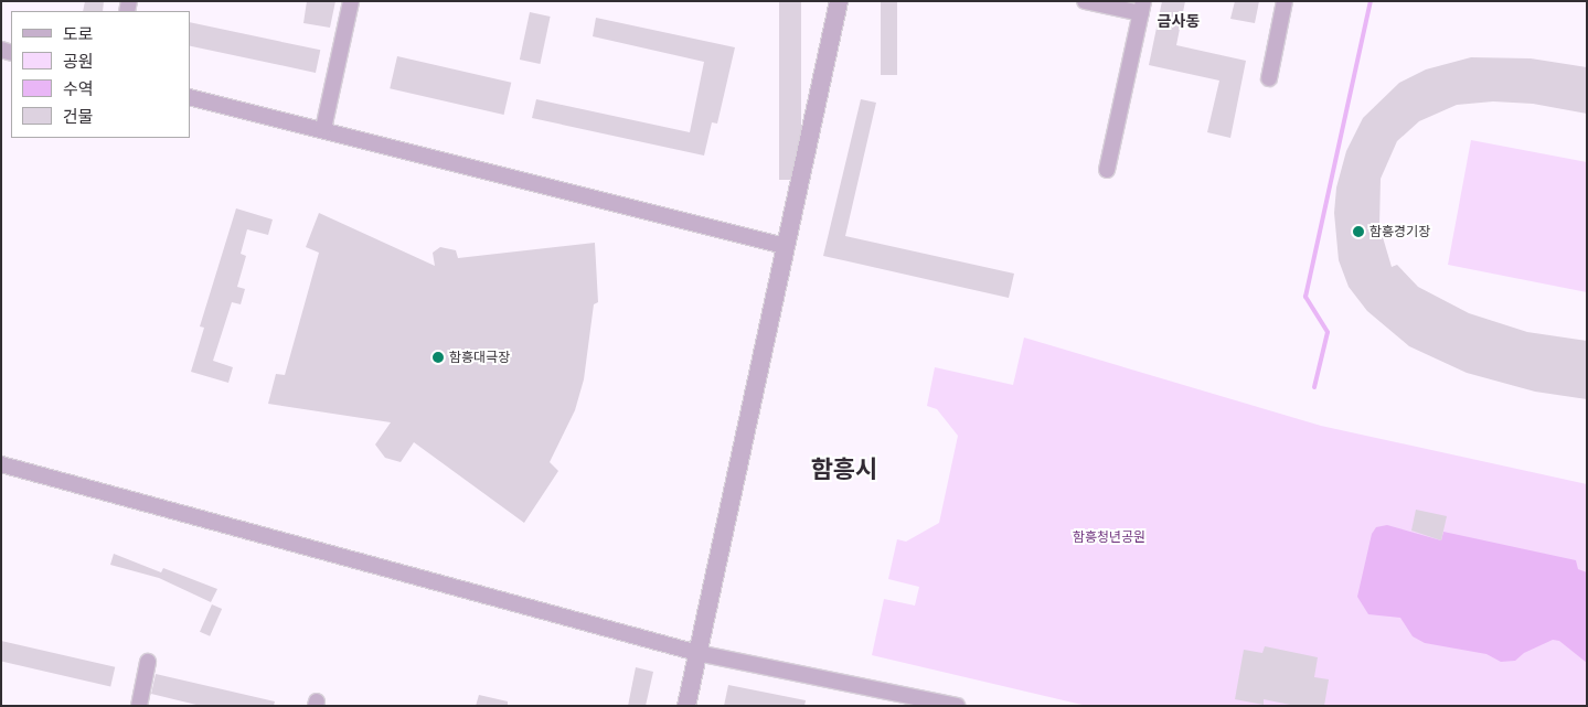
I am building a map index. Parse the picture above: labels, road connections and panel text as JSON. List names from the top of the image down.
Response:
{
  "districts": ["금사동", "함흥시"],
  "parks": ["함흥청년공원"],
  "places": ["함흥경기장", "함흥대극장"],
  "legend": [
    "도로",
    "공원",
    "수역",
    "건물"
  ]
}
